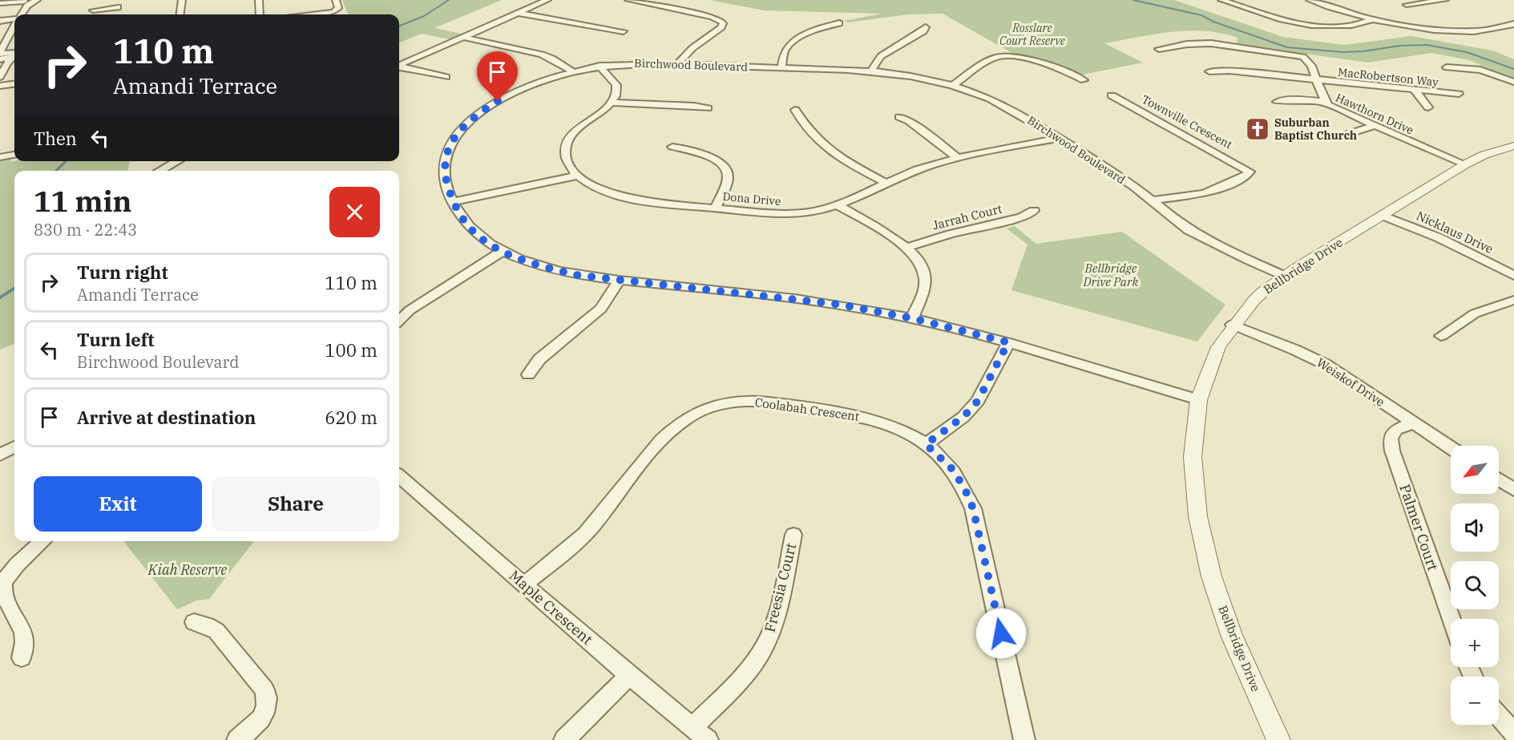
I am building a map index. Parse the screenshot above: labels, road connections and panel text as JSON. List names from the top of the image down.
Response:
{
  "streets": {
    "street": [
      "Birchwood Boulevard",
      "MacRobertson Way",
      "Hawthorn Drive",
      "Townville Crescent",
      "Dona Drive",
      "Jarrah Court",
      "Nicklaus Drive",
      "Bellbridge Drive",
      "Weiskof Drive",
      "Coolabah Crescent",
      "Palmer Court",
      "Freesia Court",
      "Maple Crescent"
    ]
  },
  "crossings": [
    ["Birchwood Boulevard", "Dona Drive"],
    ["Birchwood Boulevard", "Bellbridge Drive"],
    ["MacRobertson Way", "Hawthorn Drive"],
    ["Hawthorn Drive", "Bellbridge Drive"],
    ["Nicklaus Drive", "Bellbridge Drive"],
    ["Bellbridge Drive", "Weiskof Drive"],
    ["Weiskof Drive", "Palmer Court"],
    ["Coolabah Crescent", "Maple Crescent"],
    ["Freesia Court", "Maple Crescent"]
  ],
  "parks": ["Rosslare Court Reserve", "Bellbridge Drive Park", "Kiah Reserve"],
  "places": {
    "church": ["Suburban Baptist Church"]
  },
  "north": "bottom left",
  "page": {
    "turn": ["110 m", "Amandi Terrace"],
    "then": "Then",
    "heading": ["11 min", "830 m · 22:43"],
    "list": [
      {
        "name": "Turn right",
        "note": "Amandi Terrace",
        "value": "110 m"
      },
      {
        "name": "Turn left",
        "note": "Birchwood Boulevard",
        "value": "100 m"
      },
      {
        "name": "Arrive at destination",
        "value": "620 m"
      }
    ],
    "map_buttons": ["+", "−"],
    "buttons": ["Exit", "Share"]
  }
}
